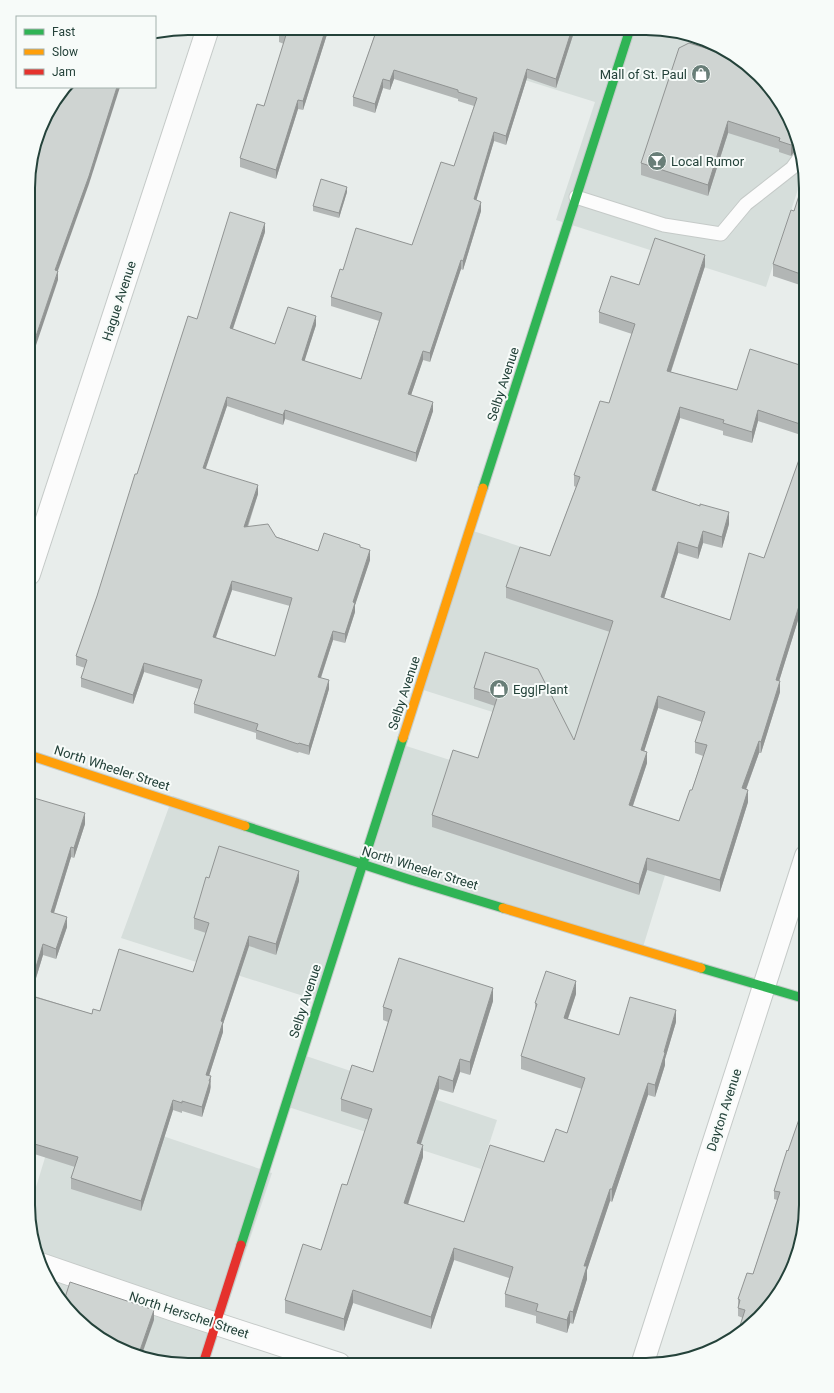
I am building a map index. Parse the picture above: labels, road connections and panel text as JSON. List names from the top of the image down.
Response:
{
  "streets": {
    "street": [
      "Hague Avenue",
      "Selby Avenue",
      "North Wheeler Street",
      "Dayton Avenue",
      "North Herschel Street"
    ]
  },
  "crossings": [
    ["Selby Avenue", "North Wheeler Street"],
    ["Selby Avenue", "North Herschel Street"],
    ["North Wheeler Street", "Dayton Avenue"]
  ],
  "places": {
    "shop": ["Mall of St. Paul", "Egg|Plant"],
    "bar": ["Local Rumor"]
  },
  "legend": ["Fast", "Slow", "Jam"]
}
